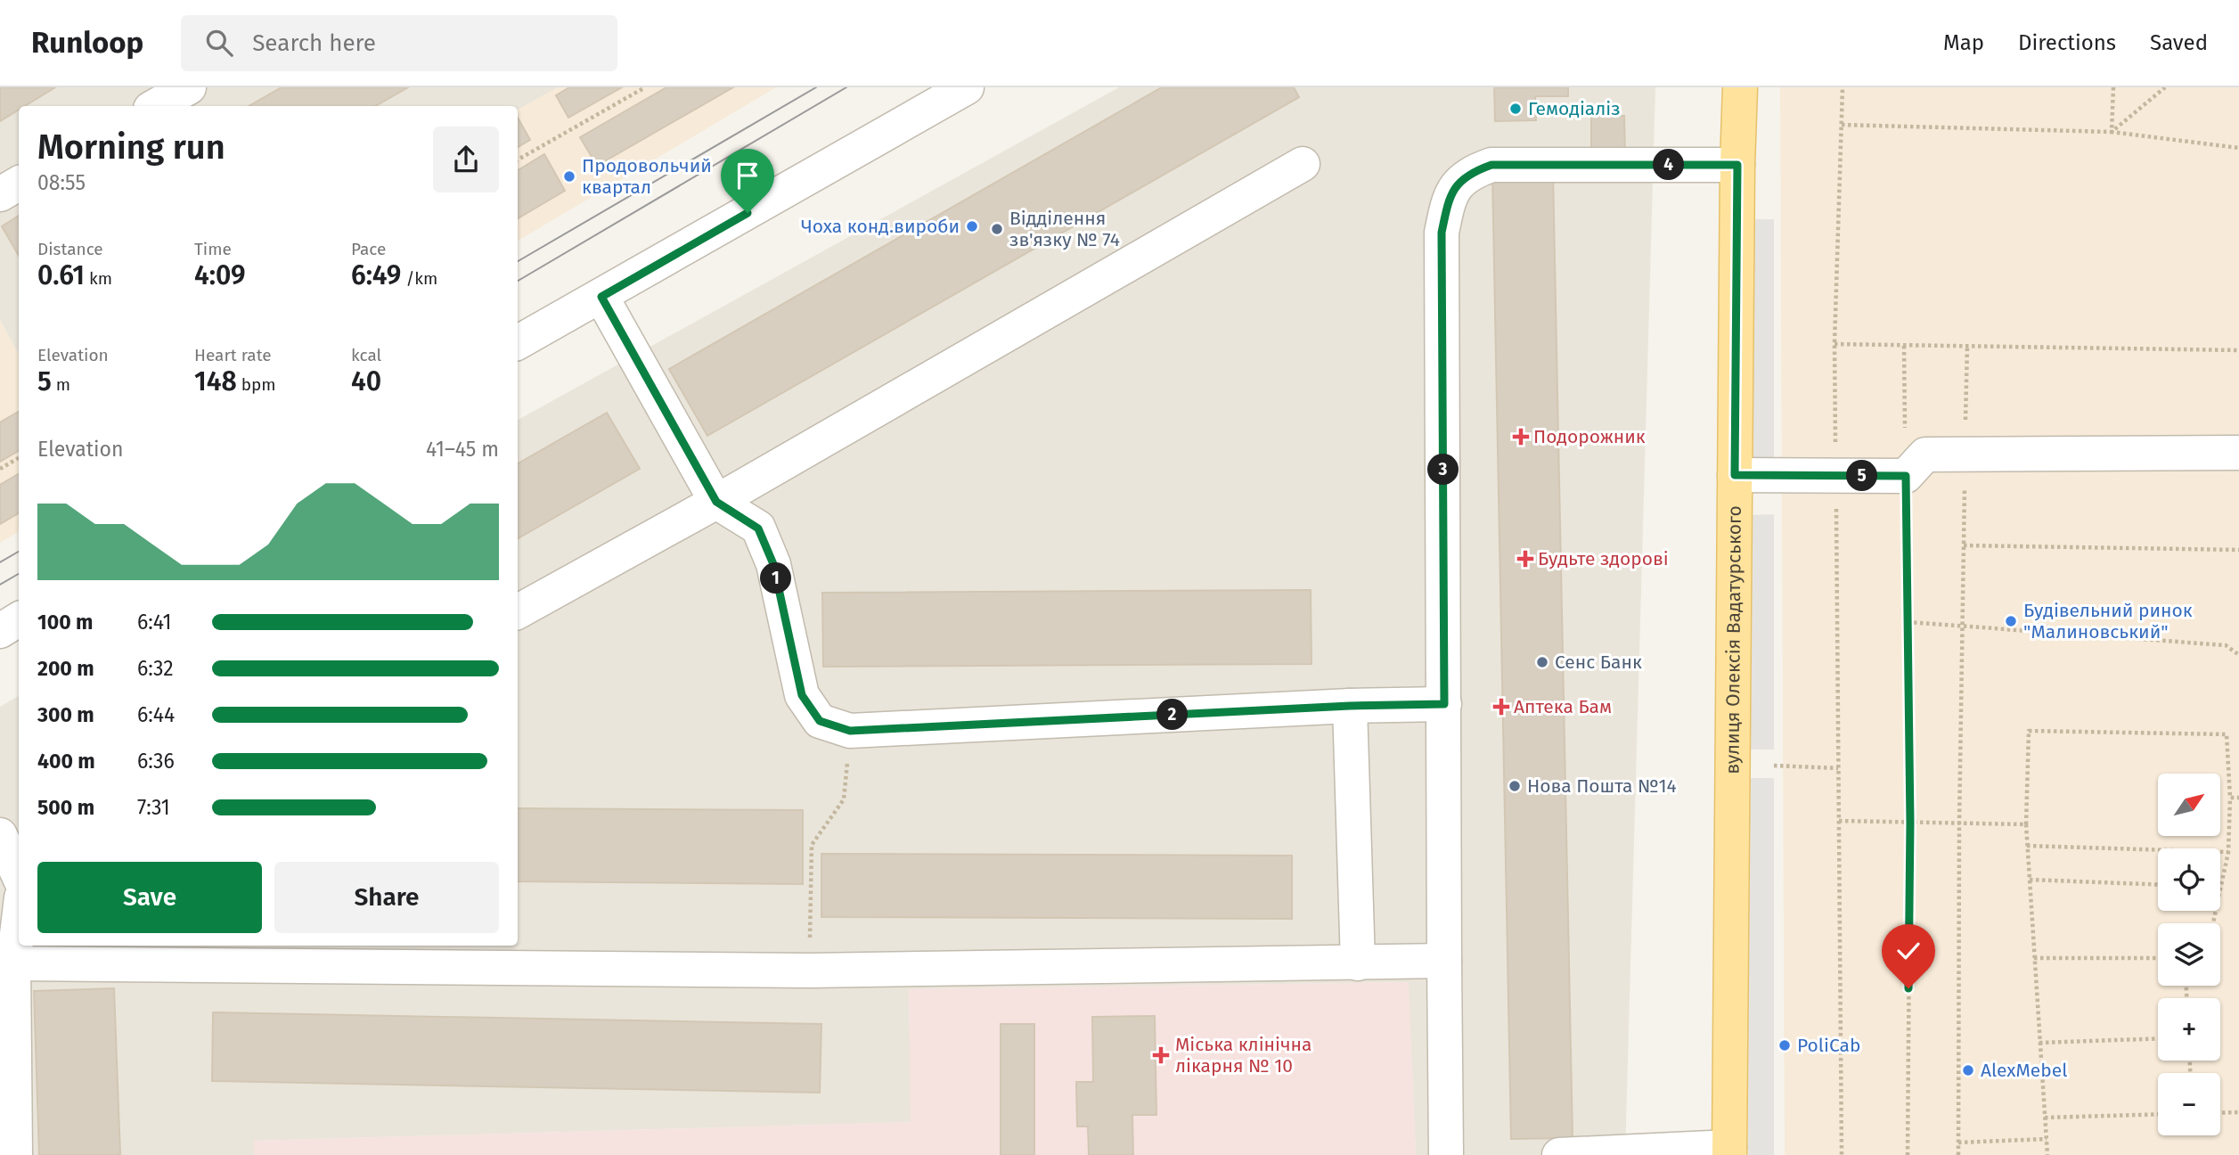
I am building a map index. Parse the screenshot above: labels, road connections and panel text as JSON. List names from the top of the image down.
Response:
{
  "streets": {
    "main road": ["вулиця Олексія Вадатурського"]
  },
  "places": {
    "other": [
      "Гемодіаліз",
      "Продовольчий квартал",
      "Чоха конд.вироби",
      "Відділення зв'язку № 74",
      "Будівельний ринок \"Малиновський\"",
      "Сенс Банк",
      "Нова Пошта №14",
      "PoliCab",
      "AlexMebel"
    ],
    "health": [
      "Подорожник",
      "Будьте здорові",
      "Аптека Бам",
      "Міська клінічна лікарня № 10"
    ]
  },
  "north": "top right",
  "page": {
    "header": "Runloop",
    "search": "Search here",
    "nav": ["Map", "Directions", "Saved"],
    "heading": ["Morning run", "08:55"],
    "pins": [
      "4",
      "3",
      "5",
      "1",
      "2"
    ],
    "stats": [
      ["Distance", "0.61 km"],
      ["Time", "4:09"],
      ["Pace", "6:49 /km"],
      ["Elevation", "5 m"],
      ["Heart rate", "148 bpm"],
      ["kcal", "40"]
    ],
    "chart": ["Elevation", "41–45 m"],
    "list": [
      {
        "name": "100 m",
        "note": "6:41"
      },
      {
        "name": "200 m",
        "note": "6:32"
      },
      {
        "name": "300 m",
        "note": "6:44"
      },
      {
        "name": "400 m",
        "note": "6:36"
      },
      {
        "name": "500 m",
        "note": "7:31"
      }
    ],
    "map_buttons": ["+", "−"],
    "buttons": ["Save", "Share"]
  }
}
